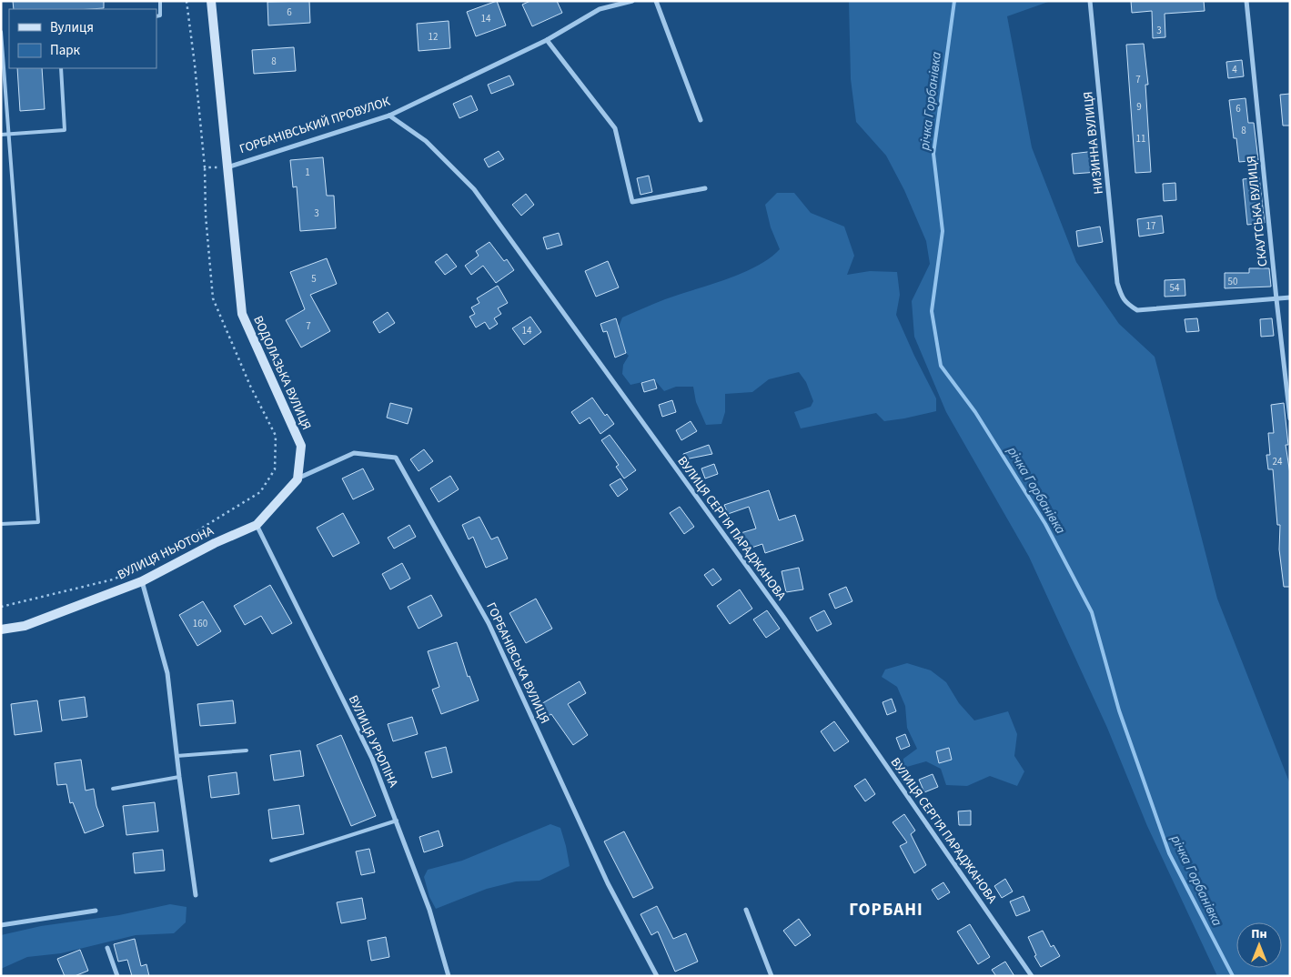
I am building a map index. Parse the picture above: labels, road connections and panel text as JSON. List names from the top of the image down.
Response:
{
  "streets": {
    "street": [
      "ГОРБАНІВСЬКИЙ ПРОВУЛОК",
      "НИЗИННА ВУЛИЦЯ",
      "СКАУТСЬКА ВУЛИЦЯ",
      "ВОДОЛАЗЬКА ВУЛИЦЯ",
      "ВУЛИЦЯ СЕРГІЯ ПАРАДЖАНОВА",
      "ВУЛИЦЯ НЬЮТОНА",
      "ГОРБАНІВСЬКА ВУЛИЦЯ",
      "ВУЛИЦЯ УРЮПІНА"
    ]
  },
  "crossings": [
    ["ГОРБАНІВСЬКИЙ ПРОВУЛОК", "ВОДОЛАЗЬКА ВУЛИЦЯ"],
    ["ГОРБАНІВСЬКИЙ ПРОВУЛОК", "ВУЛИЦЯ СЕРГІЯ ПАРАДЖАНОВА"],
    ["НИЗИННА ВУЛИЦЯ", "СКАУТСЬКА ВУЛИЦЯ"],
    ["ВОДОЛАЗЬКА ВУЛИЦЯ", "ВУЛИЦЯ НЬЮТОНА"],
    ["ВОДОЛАЗЬКА ВУЛИЦЯ", "ГОРБАНІВСЬКА ВУЛИЦЯ"],
    ["ВУЛИЦЯ НЬЮТОНА", "ГОРБАНІВСЬКА ВУЛИЦЯ"],
    ["ВУЛИЦЯ НЬЮТОНА", "ВУЛИЦЯ УРЮПІНА"]
  ],
  "districts": ["ГОРБАНІ"],
  "water": ["річка Горбанівка"],
  "house_numbers": [
    "6",
    "14",
    "3",
    "12",
    "8",
    "4",
    "7",
    "9",
    "6",
    "8",
    "11",
    "1",
    "3",
    "17",
    "5",
    "50",
    "54",
    "7",
    "14",
    "24",
    "160"
  ],
  "legend": ["Вулиця", "Парк"],
  "north": "top"
}
